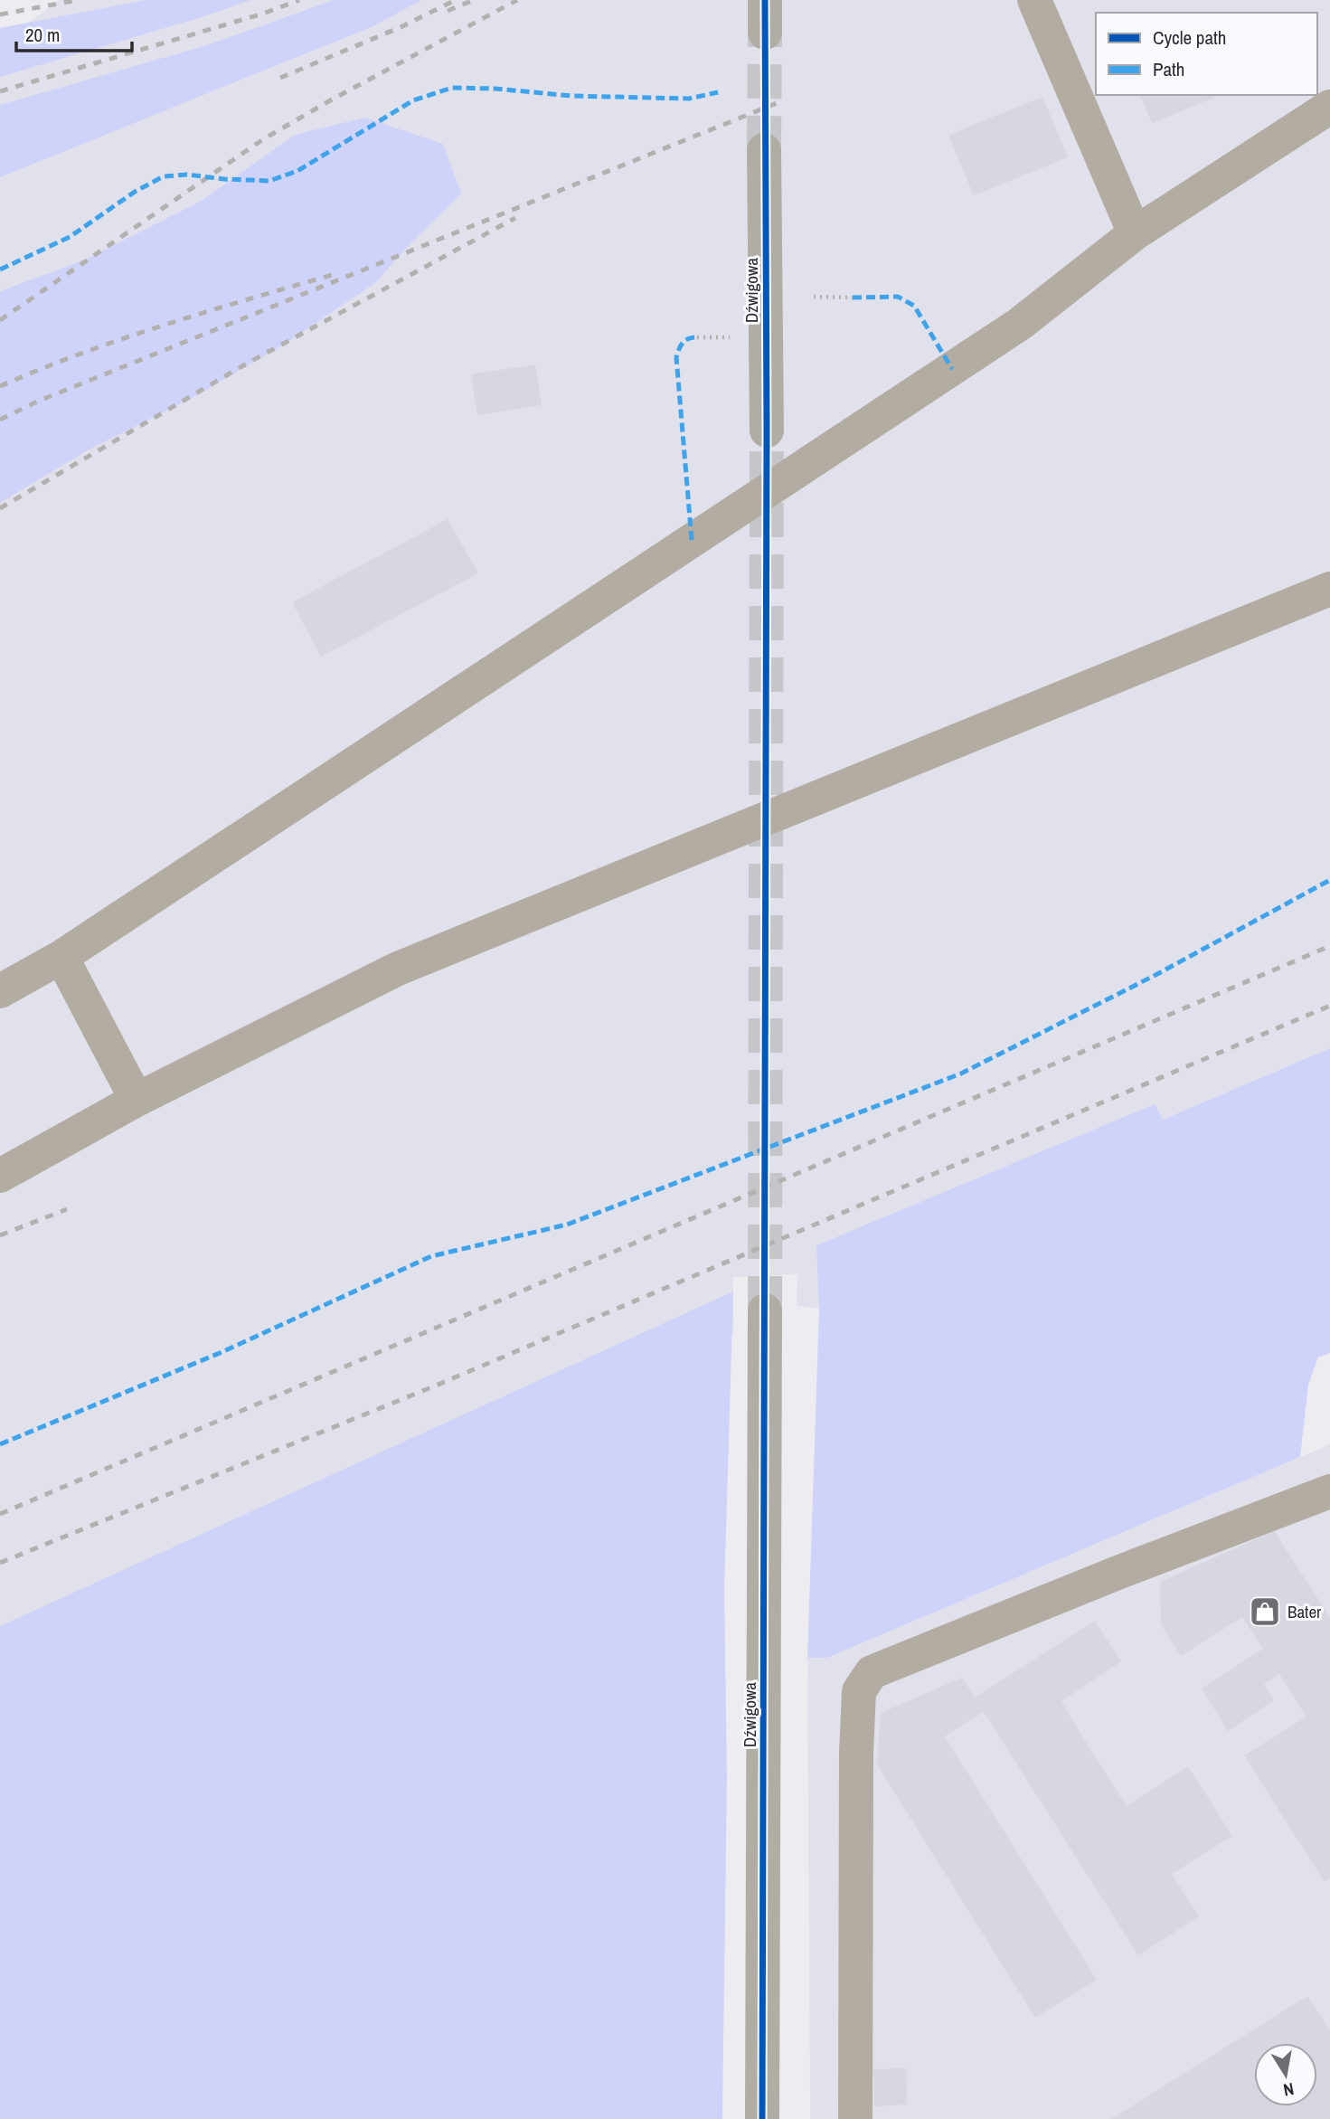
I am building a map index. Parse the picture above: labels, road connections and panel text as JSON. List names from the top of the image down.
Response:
{
  "streets": {
    "main road": ["Dźwigowa"]
  },
  "places": {
    "shop": ["Bater"]
  },
  "legend": ["Cycle path", "Path"],
  "scale_bar": "20 m",
  "north": "bottom"
}
